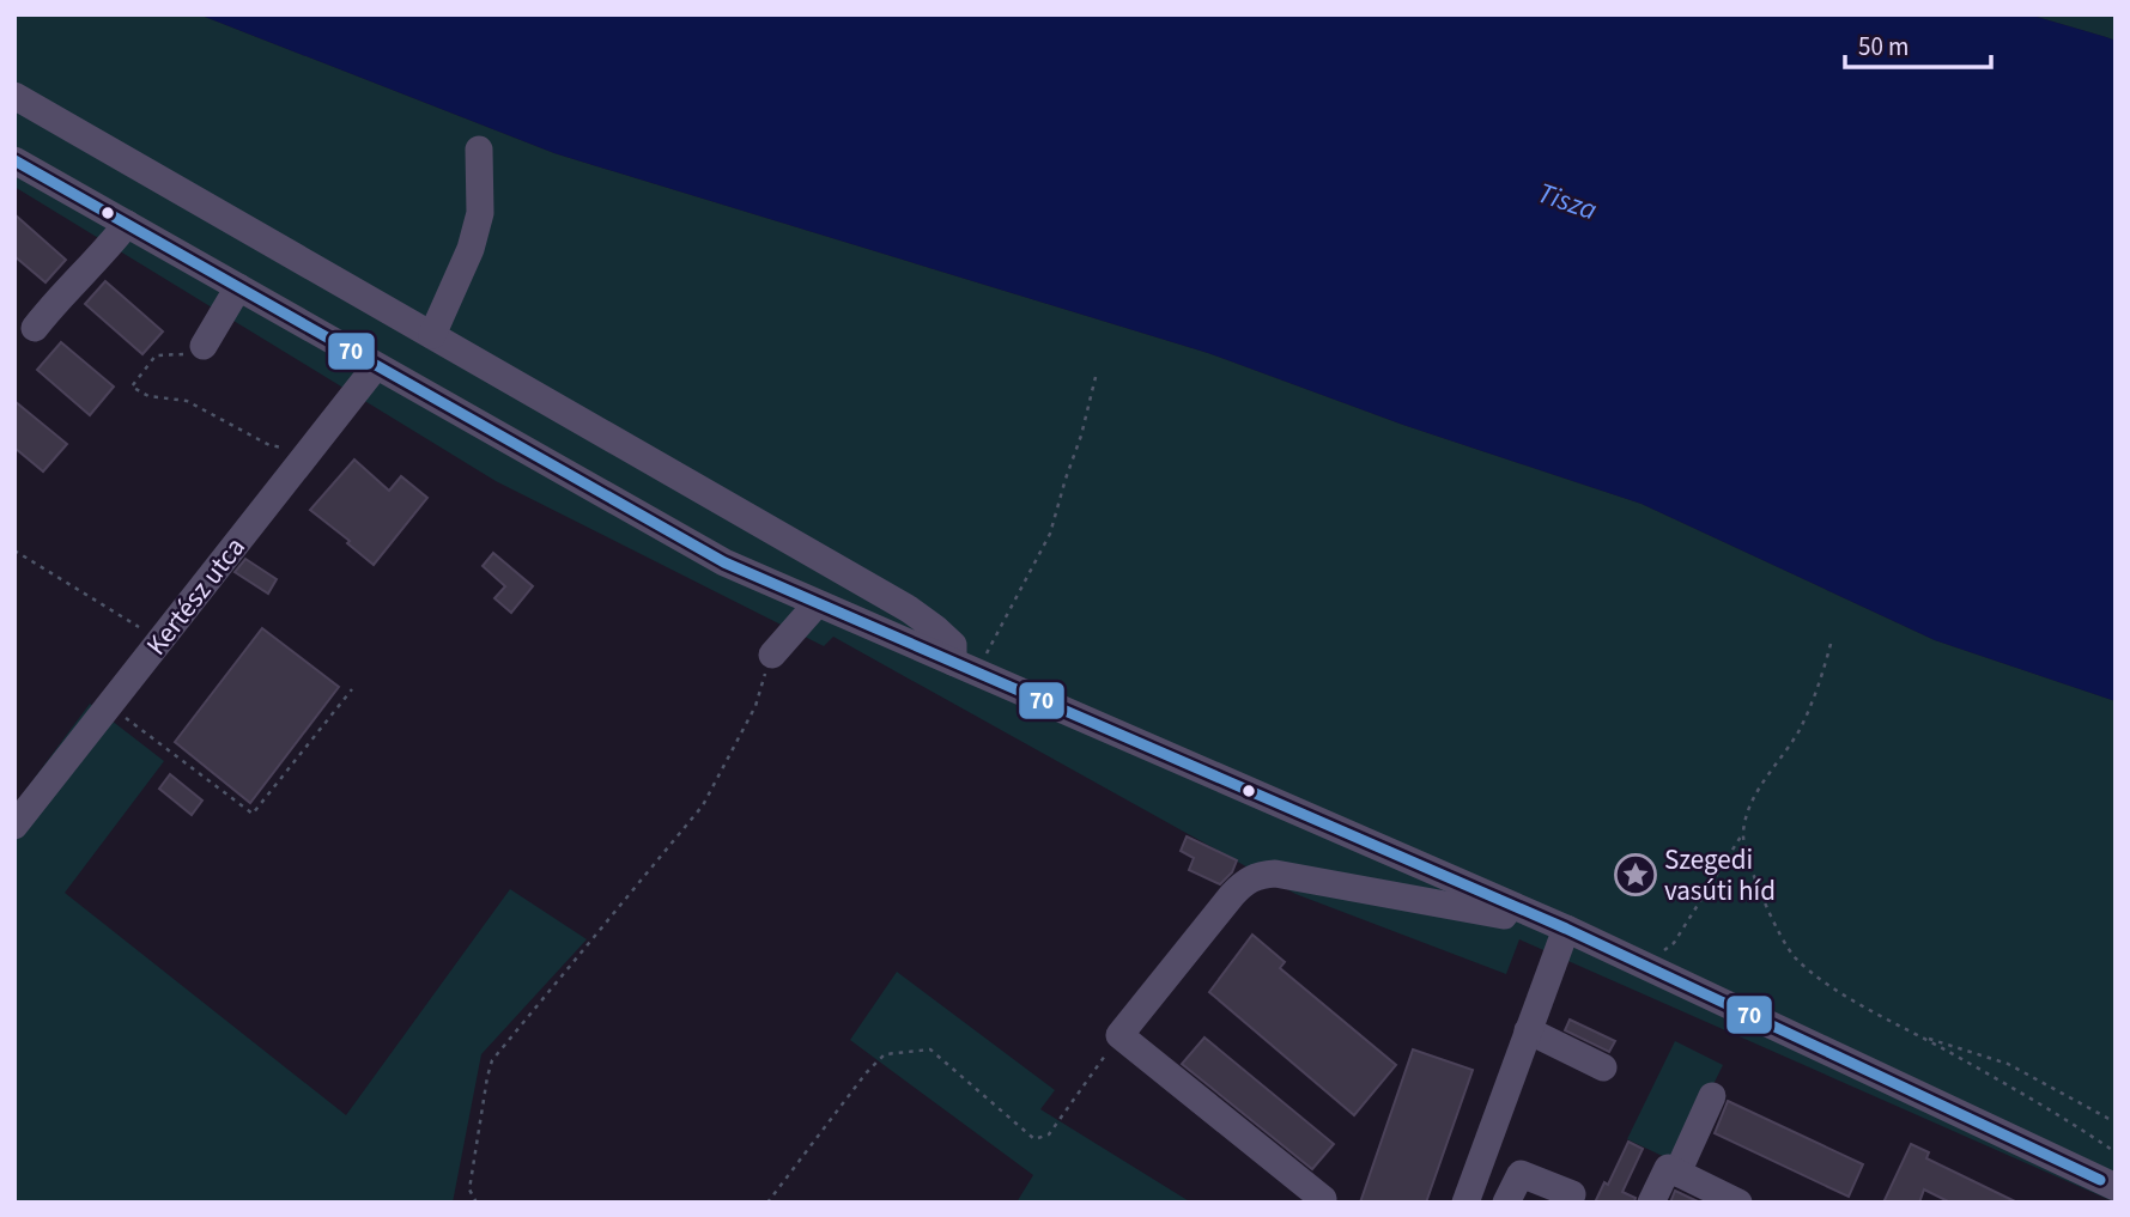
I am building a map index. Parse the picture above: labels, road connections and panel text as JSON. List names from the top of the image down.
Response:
{
  "streets": {
    "street": ["Kertész utca"]
  },
  "water": ["Tisza"],
  "places": {
    "place": ["Szegedi vasúti híd"]
  },
  "lines": ["transit line 70"],
  "scale_bar": "50 m"
}
